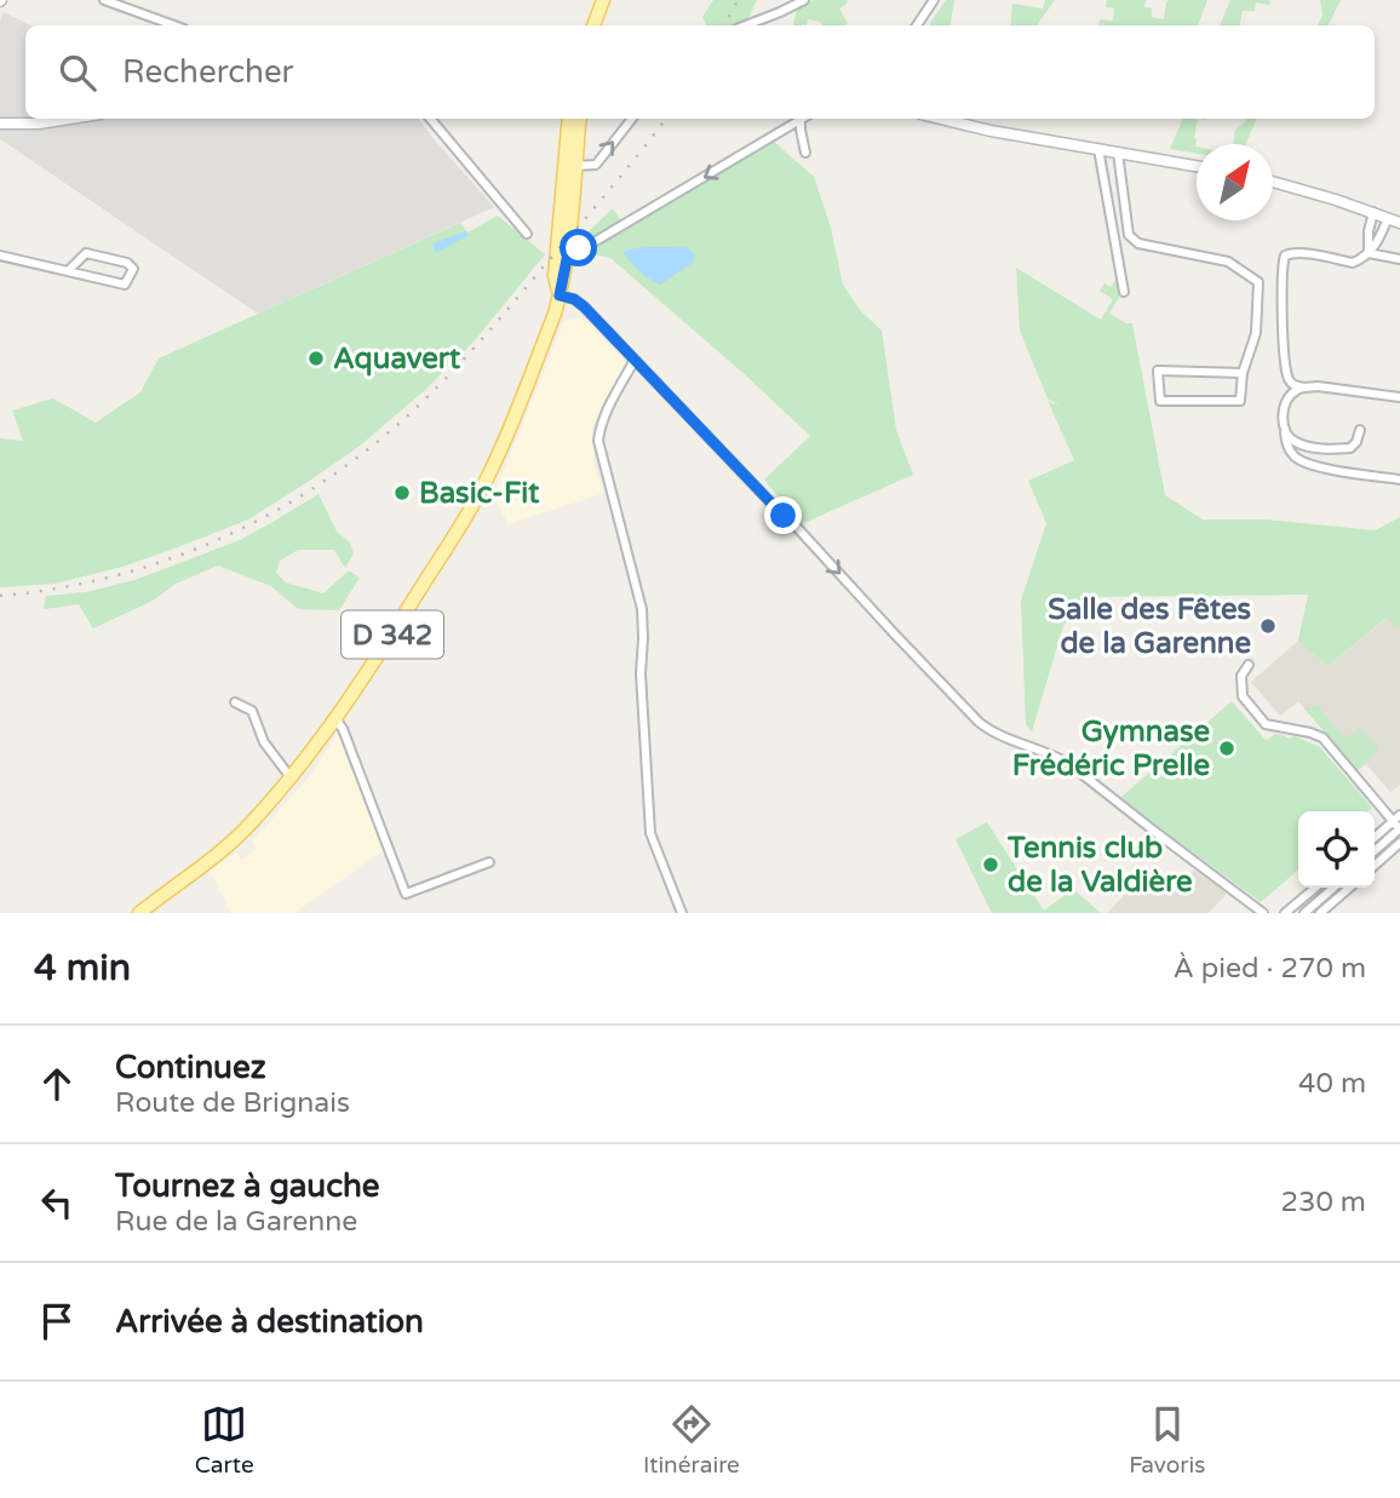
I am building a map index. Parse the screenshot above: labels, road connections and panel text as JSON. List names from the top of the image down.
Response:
{
  "streets": {
    "main road": ["D 342"]
  },
  "places": [
    "Aquavert",
    "Basic-Fit",
    "Salle des Fêtes de la Garenne",
    "Gymnase Frédéric Prelle",
    "Tennis club de la Valdière"
  ],
  "north": "top right",
  "page": {
    "search": "Rechercher",
    "heading": ["4 min", "À pied · 270 m"],
    "list": [
      ["Continuez", "Route de Brignais", "40 m"],
      ["Tournez à gauche", "Rue de la Garenne", "230 m"],
      "Arrivée à destination"
    ],
    "nav": ["Carte", "Itinéraire", "Favoris"]
  }
}
